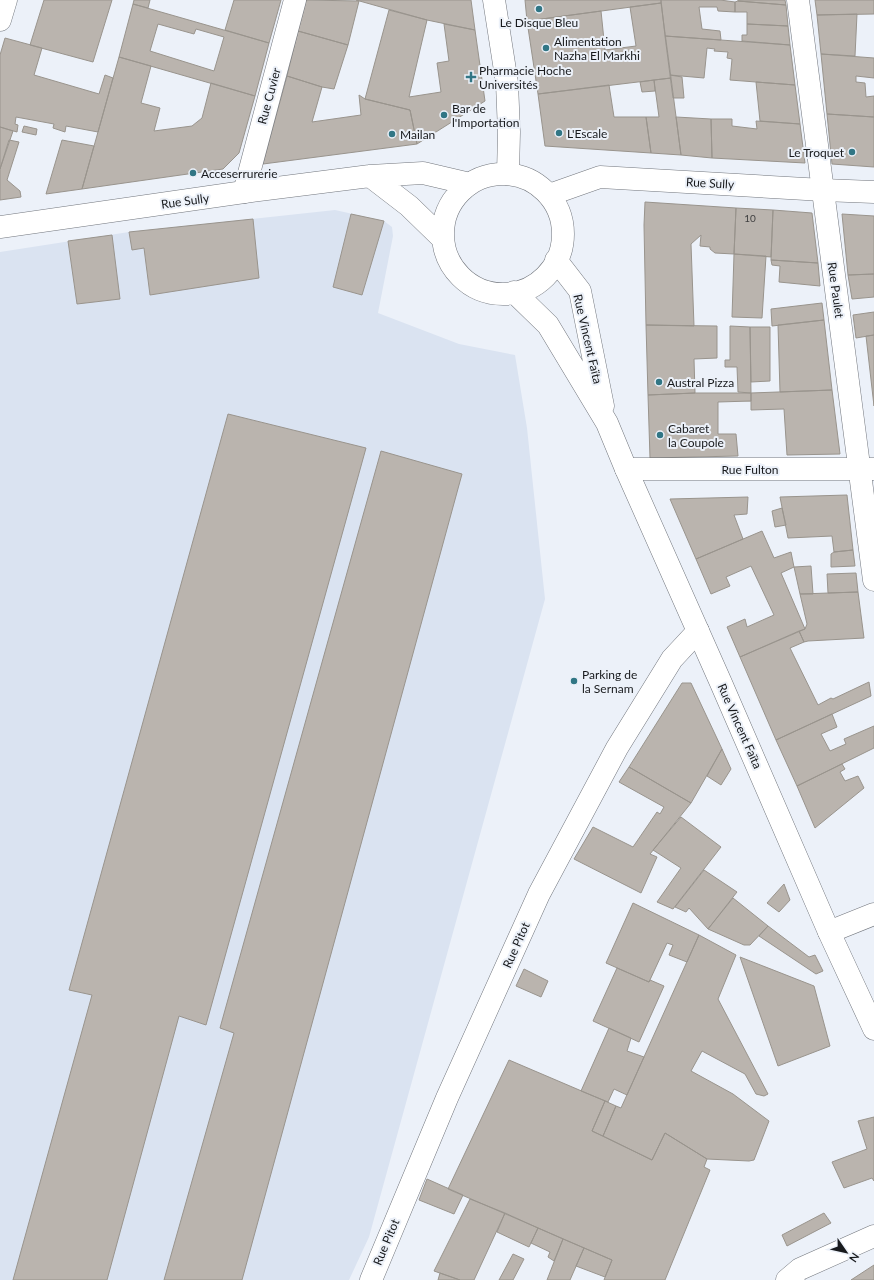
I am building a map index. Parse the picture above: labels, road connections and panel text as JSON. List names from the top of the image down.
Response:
{
  "streets": {
    "street": [
      "Rue Cuvier",
      "Rue Sully",
      "Rue Paulet",
      "Rue Vincent Faïta",
      "Rue Fulton",
      "Rue Pitot"
    ]
  },
  "crossings": [
    ["Rue Cuvier", "Rue Sully"],
    ["Rue Sully", "Rue Paulet"],
    ["Rue Sully", "Rue Vincent Faïta"],
    ["Rue Paulet", "Rue Fulton"],
    ["Rue Vincent Faïta", "Rue Fulton"],
    ["Rue Vincent Faïta", "Rue Pitot"]
  ],
  "places": {
    "other": [
      "Le Disque Bleu",
      "Alimentation Nazha El Markhi",
      "Bar de l'Importation",
      "L'Escale",
      "Mailan",
      "Le Troquet",
      "Acceserrurerie",
      "Austral Pizza",
      "Cabaret la Coupole",
      "Parking de la Sernam"
    ],
    "health": ["Pharmacie Hoche Universités"]
  },
  "house_numbers": ["10"],
  "north": "bottom right"
}
